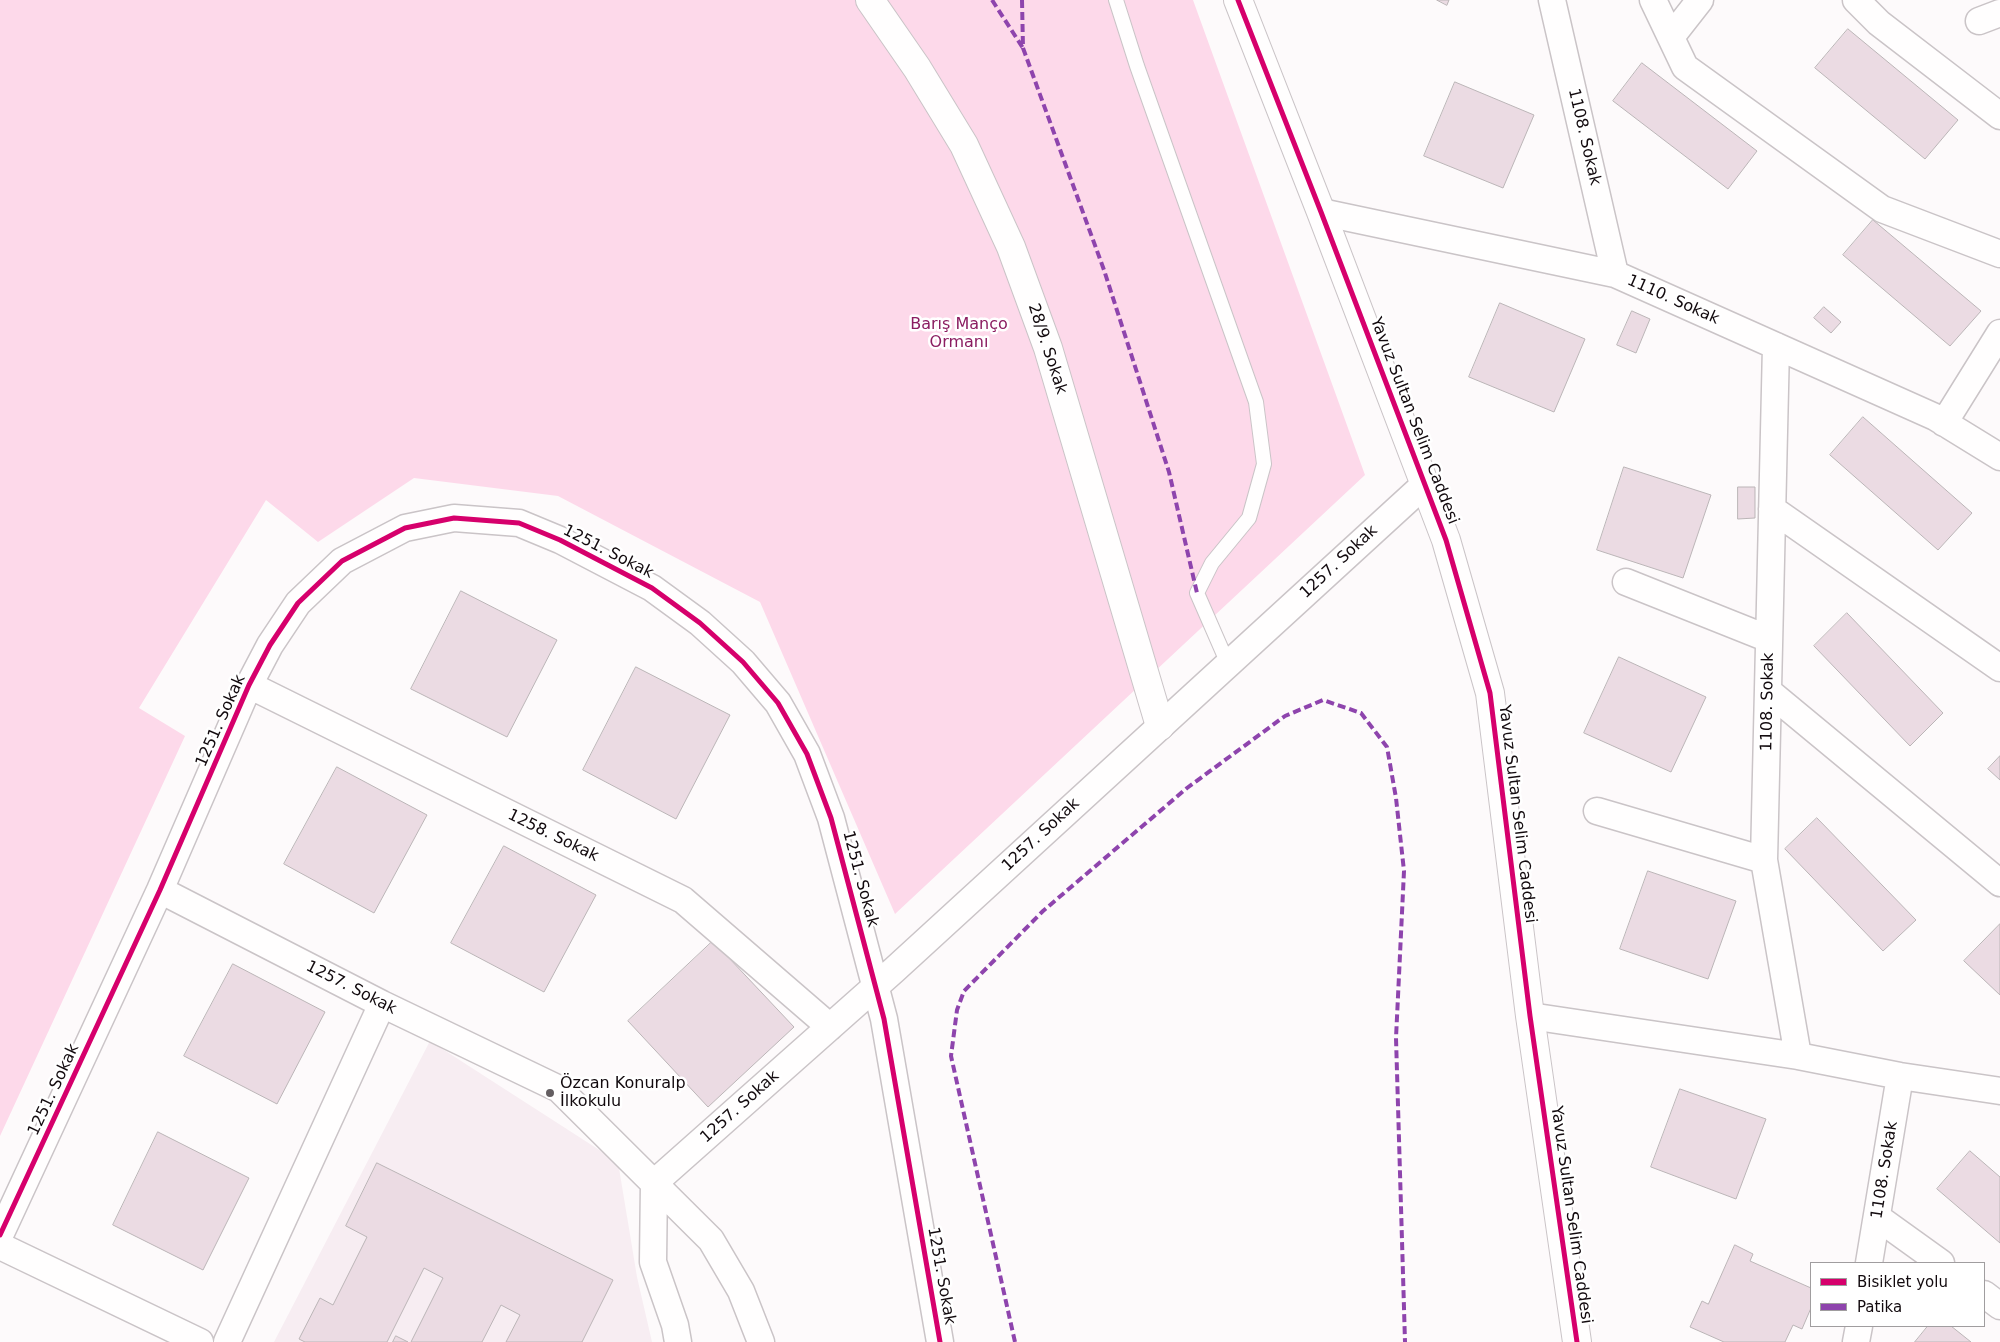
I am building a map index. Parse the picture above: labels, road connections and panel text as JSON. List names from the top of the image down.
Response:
{
  "streets": {
    "street": [
      "1108. Sokak",
      "1110. Sokak",
      "28/9. Sokak",
      "Yavuz Sultan Selim Caddesi",
      "1251. Sokak",
      "1257. Sokak",
      "1258. Sokak"
    ]
  },
  "crossings": [
    ["1108. Sokak", "1110. Sokak"],
    ["1110. Sokak", "Yavuz Sultan Selim Caddesi"],
    ["28/9. Sokak", "1257. Sokak"],
    ["Yavuz Sultan Selim Caddesi", "1257. Sokak"],
    ["1251. Sokak", "1257. Sokak"],
    ["1251. Sokak", "1258. Sokak"],
    ["1257. Sokak", "1258. Sokak"]
  ],
  "parks": ["Barış Manço Ormanı"],
  "places": ["Özcan Konuralp İlkokulu"],
  "legend": ["Bisiklet yolu", "Patika"]
}
